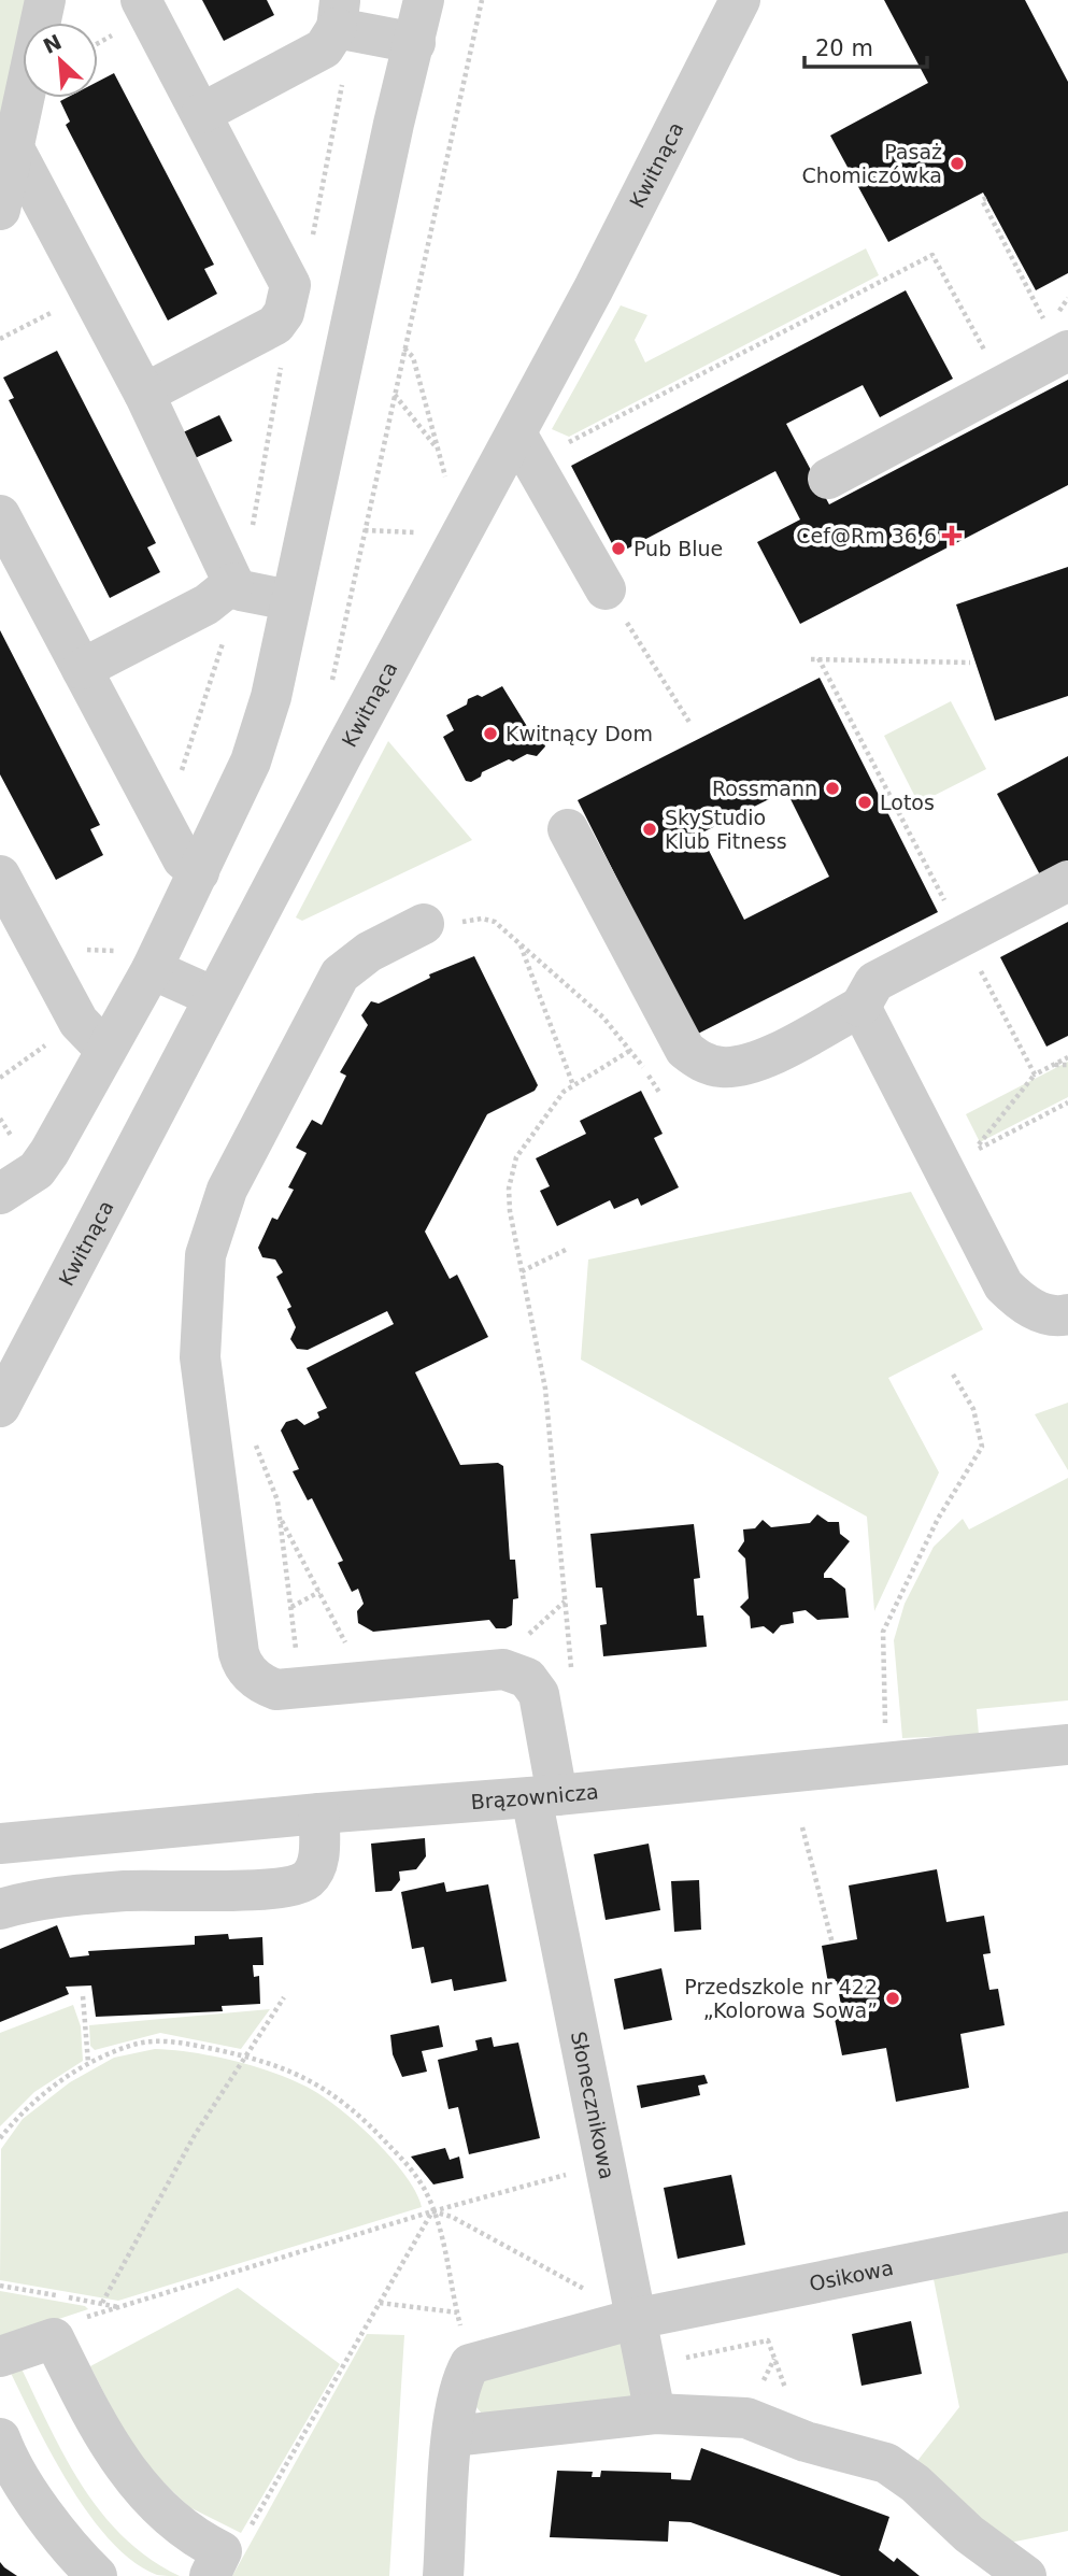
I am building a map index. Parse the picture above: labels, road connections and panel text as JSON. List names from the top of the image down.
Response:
{
  "streets": {
    "street": [
      "Kwitnąca",
      "Brązownicza",
      "Słonecznikowa",
      "Osikowa"
    ]
  },
  "crossings": [
    ["Brązownicza", "Słonecznikowa"],
    ["Słonecznikowa", "Osikowa"]
  ],
  "places": {
    "other": [
      "Pasaż Chomiczówka",
      "Pub Blue",
      "Kwitnący Dom",
      "Rossmann",
      "Lotos",
      "SkyStudio Klub Fitness",
      "Przedszkole nr 422 „Kolorowa Sowa”"
    ],
    "health": ["Cef@Rm 36,6"]
  },
  "scale_bar": "20 m",
  "north": "top left"
}
